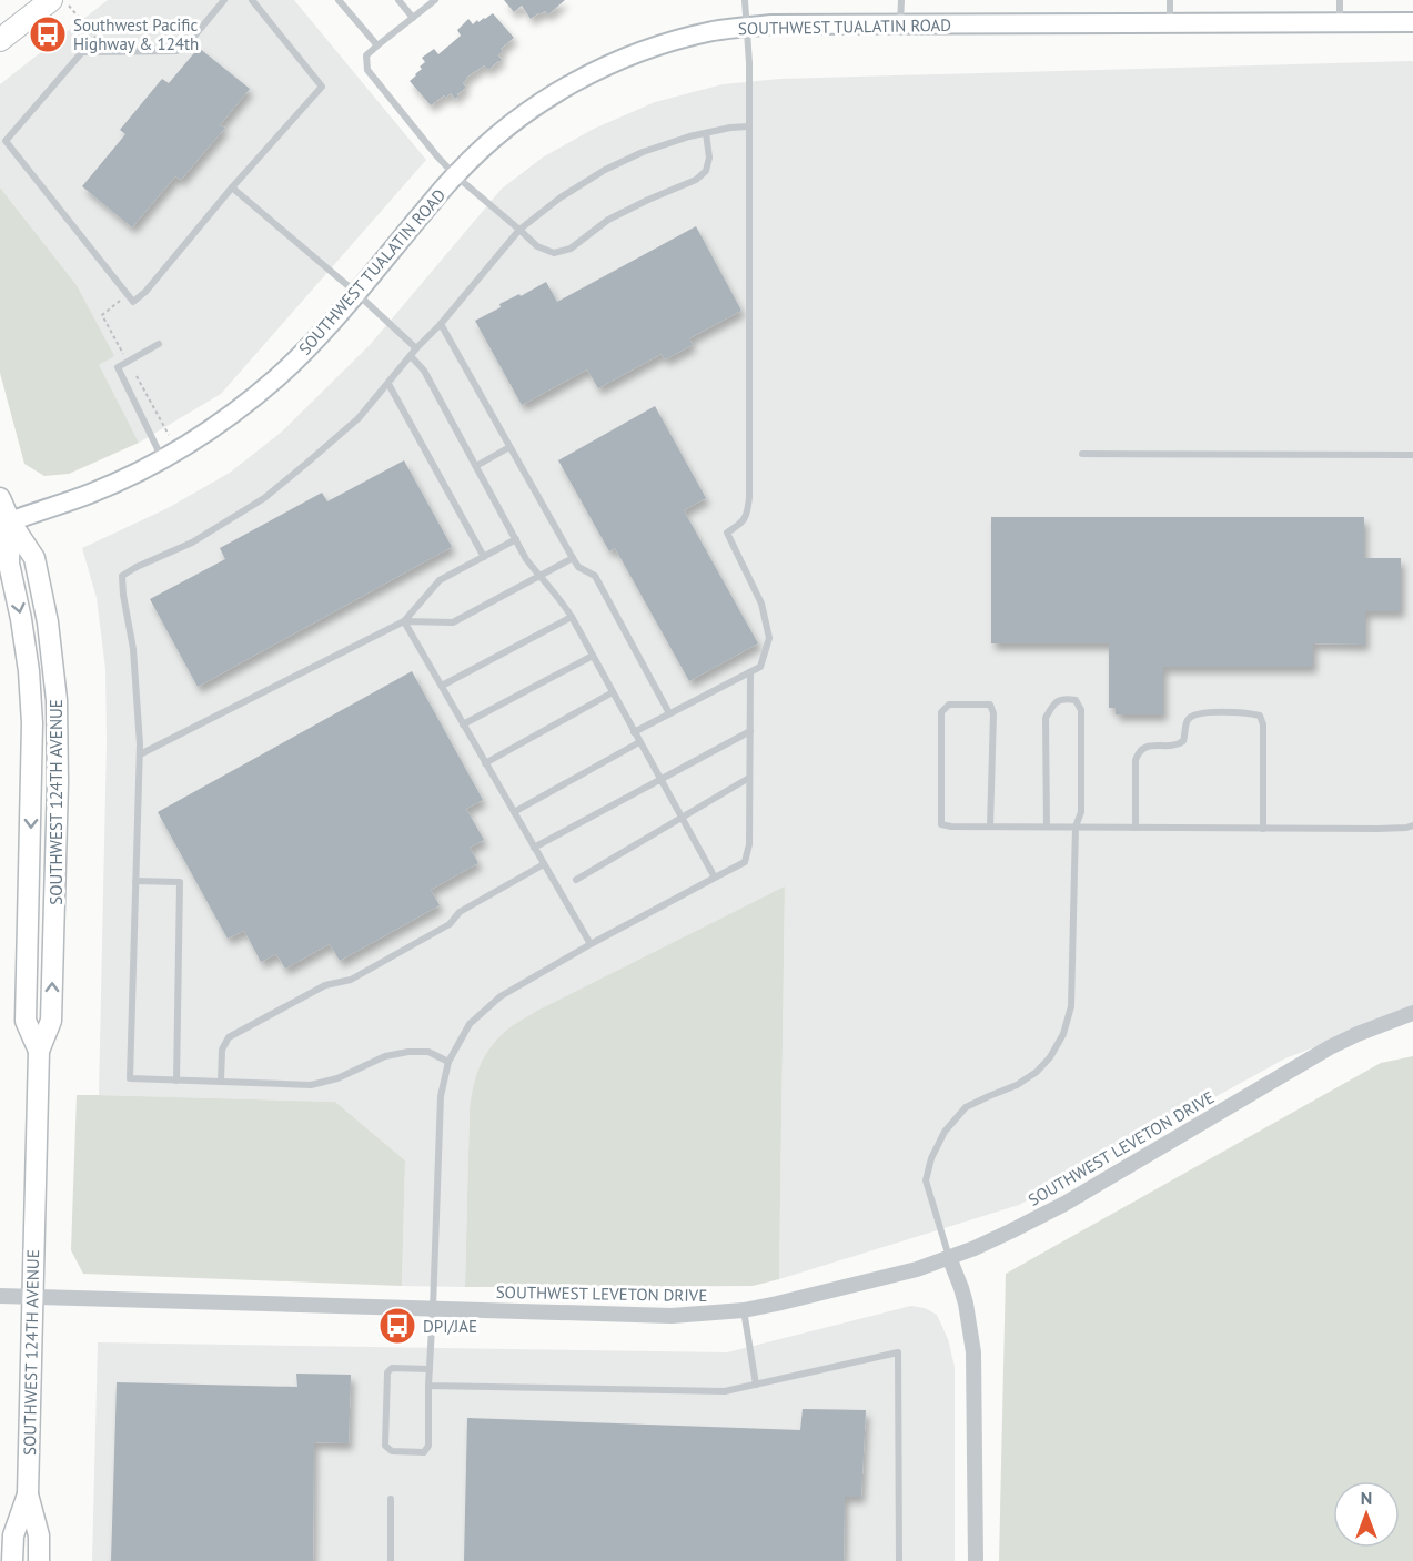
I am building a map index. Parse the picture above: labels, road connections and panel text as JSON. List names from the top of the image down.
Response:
{
  "streets": {
    "main road": ["SOUTHWEST TUALATIN ROAD", "SOUTHWEST 124TH AVENUE"],
    "street": ["SOUTHWEST LEVETON DRIVE"]
  },
  "crossings": [
    ["SOUTHWEST TUALATIN ROAD", "SOUTHWEST 124TH AVENUE"],
    ["SOUTHWEST 124TH AVENUE", "SOUTHWEST LEVETON DRIVE"]
  ],
  "places": {
    "bus stop": ["Southwest Pacific Highway & 124th", "DPI/JAE"]
  },
  "north": "top"
}
